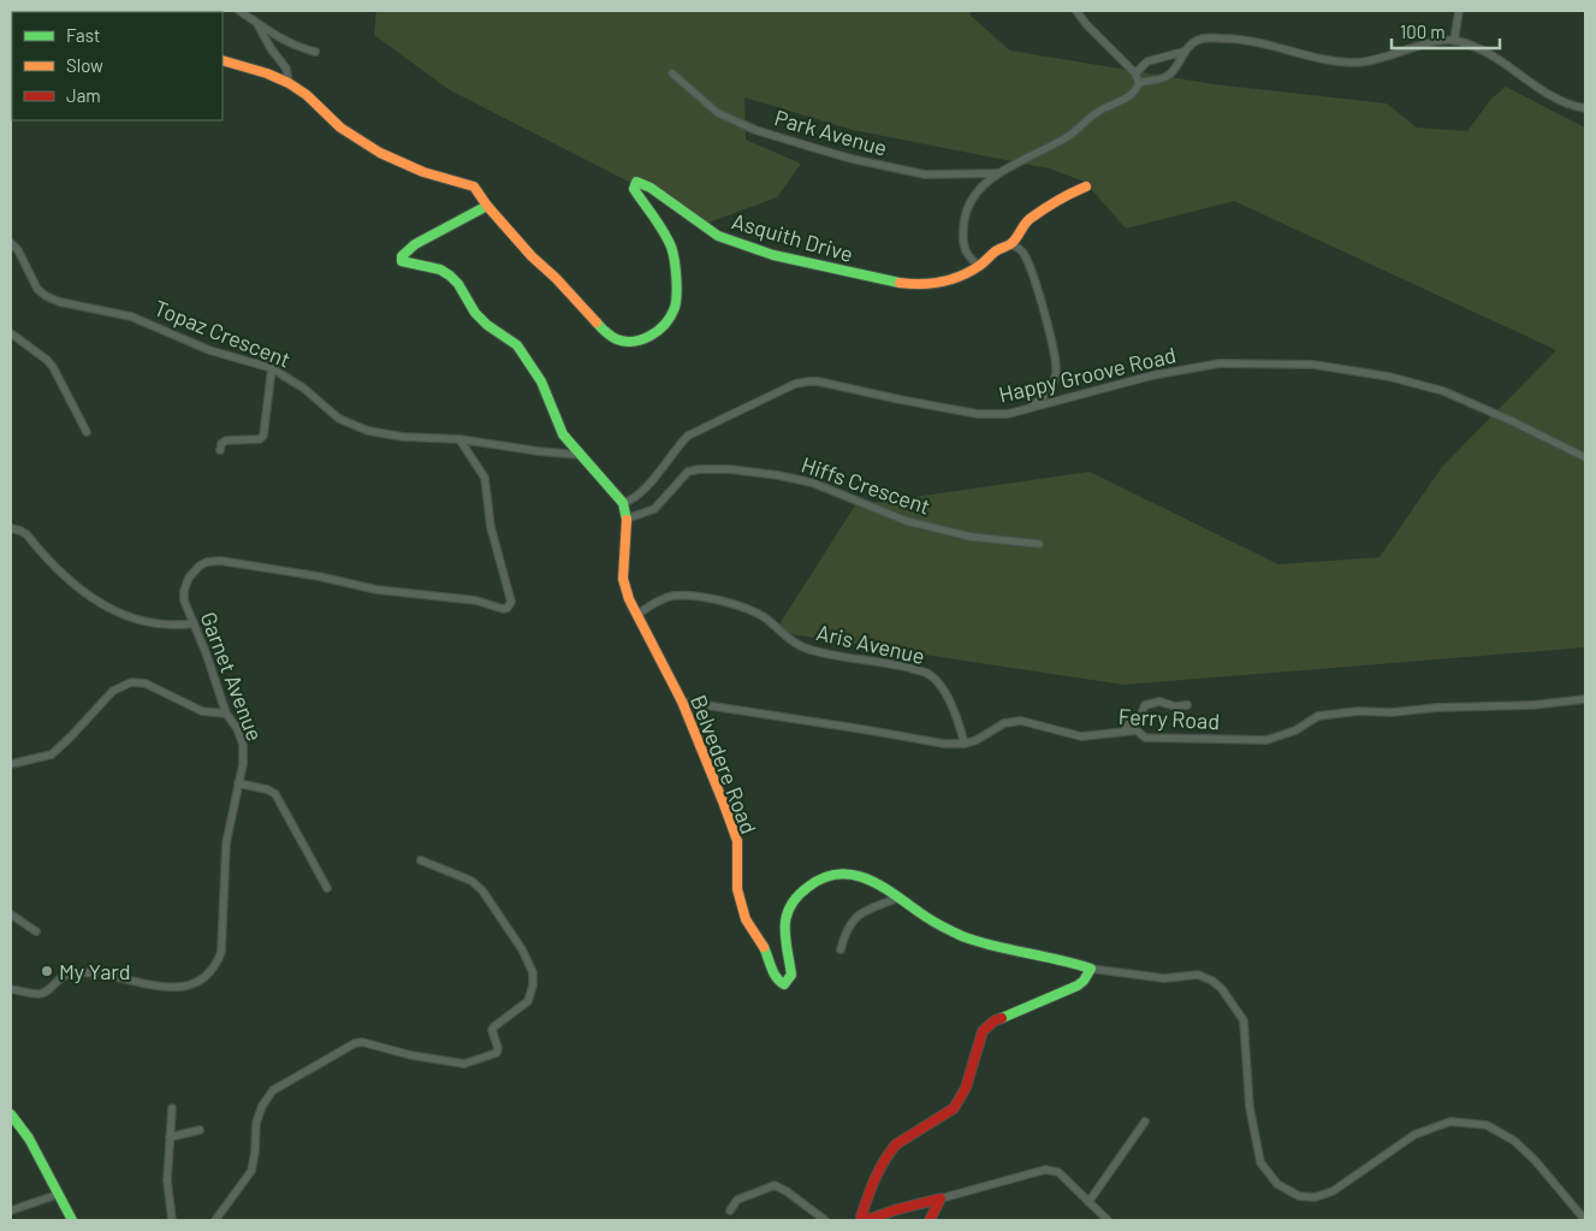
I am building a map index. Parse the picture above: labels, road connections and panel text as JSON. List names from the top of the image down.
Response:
{
  "streets": {
    "street": [
      "Park Avenue",
      "Asquith Drive",
      "Topaz Crescent",
      "Happy Groove Road",
      "Hiffs Crescent",
      "Aris Avenue",
      "Garnet Avenue",
      "Ferry Road",
      "Belvedere Road"
    ]
  },
  "crossings": [
    ["Asquith Drive", "Belvedere Road"],
    ["Topaz Crescent", "Garnet Avenue"],
    ["Topaz Crescent", "Belvedere Road"],
    ["Happy Groove Road", "Belvedere Road"],
    ["Hiffs Crescent", "Belvedere Road"],
    ["Aris Avenue", "Ferry Road"],
    ["Aris Avenue", "Belvedere Road"],
    ["Ferry Road", "Belvedere Road"]
  ],
  "places": ["My Yard"],
  "legend": ["Fast", "Slow", "Jam"],
  "scale_bar": "100 m"
}
